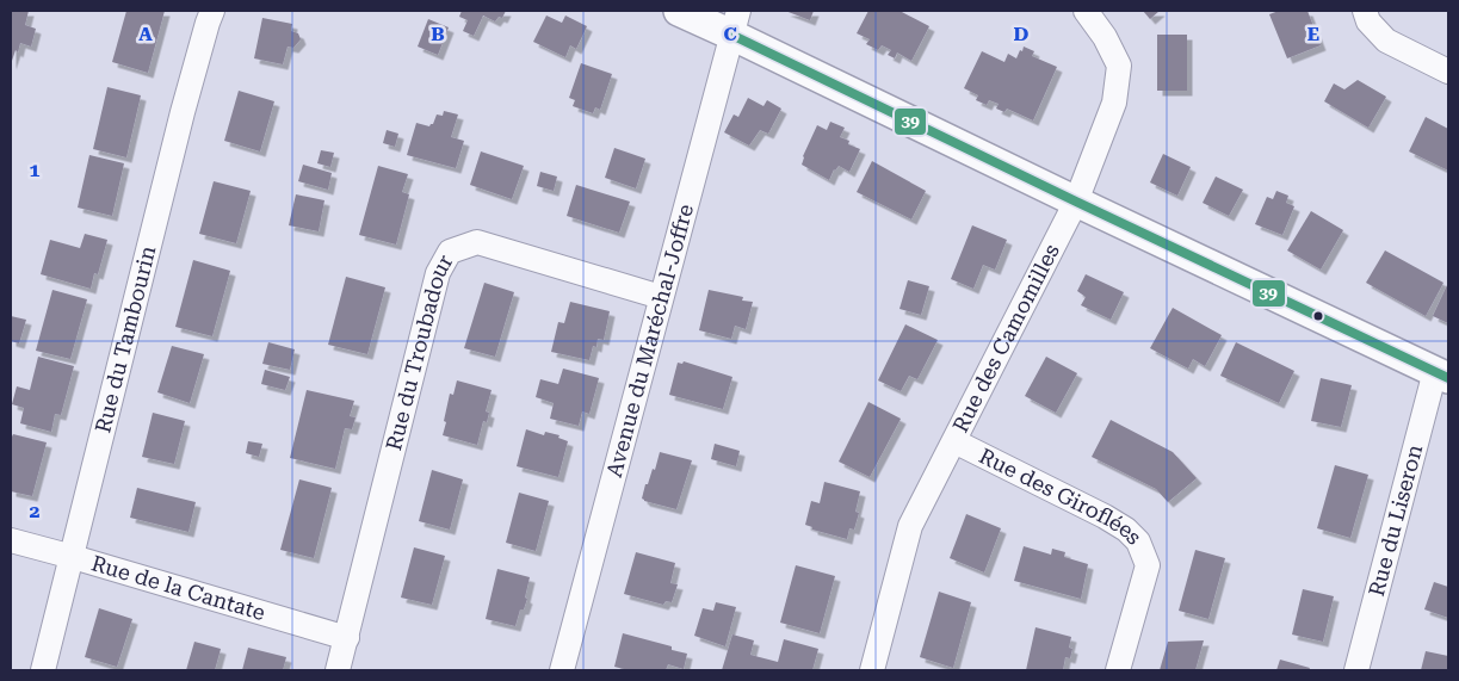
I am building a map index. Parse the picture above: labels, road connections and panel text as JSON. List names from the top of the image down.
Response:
{
  "streets": {
    "street": [
      "Rue des Camomilles",
      "Rue du Tambourin",
      "Avenue du Maréchal-Joffre",
      "Rue du Troubadour",
      "Rue des Giroflées",
      "Rue du Liseron",
      "Rue de la Cantate"
    ]
  },
  "crossings": [
    ["Rue des Camomilles", "Rue des Giroflées"],
    ["Rue du Tambourin", "Rue de la Cantate"],
    ["Avenue du Maréchal-Joffre", "Rue du Troubadour"],
    ["Rue du Troubadour", "Rue de la Cantate"]
  ],
  "lines": ["transit line 39"],
  "grid": {
    "columns": [
      "A",
      "B",
      "C",
      "D",
      "E"
    ],
    "rows": ["1", "2"]
  }
}
